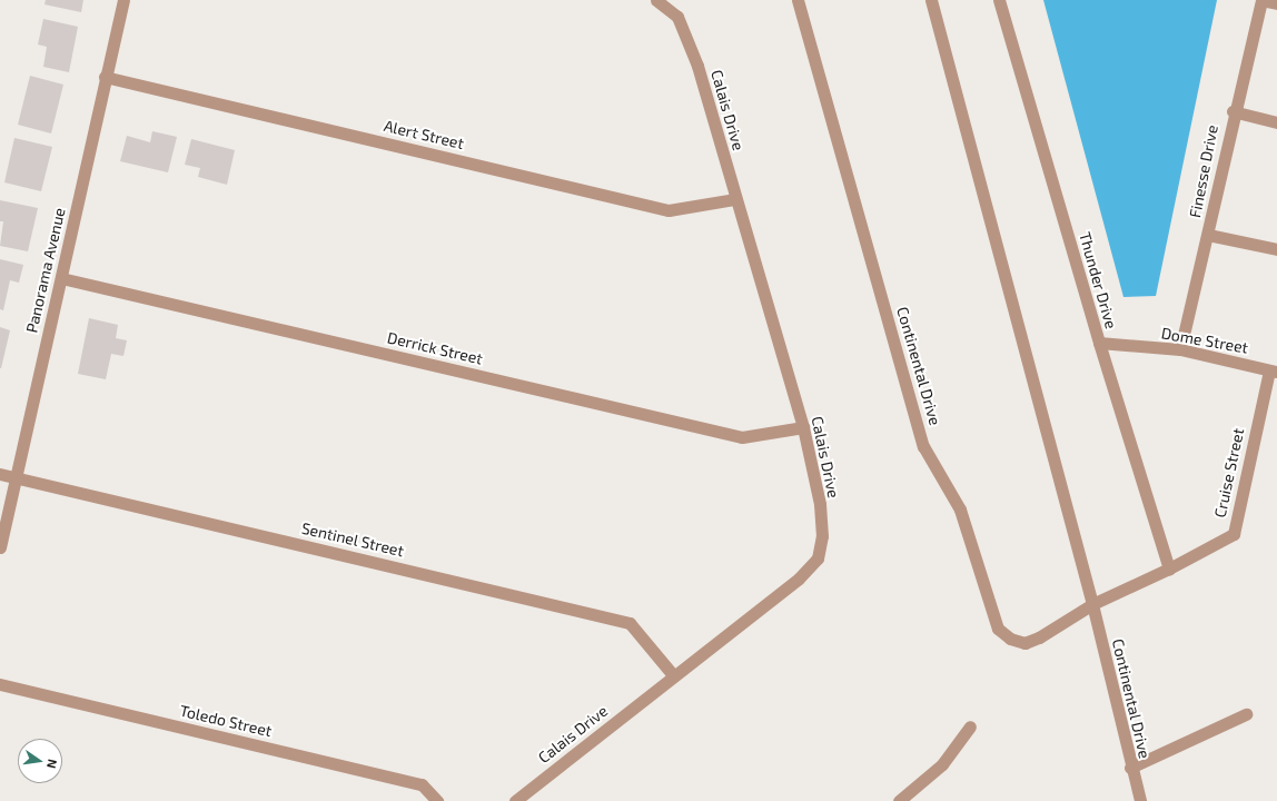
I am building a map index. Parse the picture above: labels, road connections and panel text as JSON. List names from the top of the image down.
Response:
{
  "streets": {
    "street": [
      "Calais Drive",
      "Alert Street",
      "Finesse Drive",
      "Panorama Avenue",
      "Thunder Drive",
      "Dome Street",
      "Derrick Street",
      "Continental Drive",
      "Cruise Street",
      "Sentinel Street",
      "Toledo Street"
    ]
  },
  "crossings": [
    ["Calais Drive", "Alert Street"],
    ["Calais Drive", "Derrick Street"],
    ["Calais Drive", "Sentinel Street"],
    ["Alert Street", "Panorama Avenue"],
    ["Finesse Drive", "Dome Street"],
    ["Panorama Avenue", "Derrick Street"],
    ["Panorama Avenue", "Sentinel Street"],
    ["Thunder Drive", "Dome Street"],
    ["Thunder Drive", "Cruise Street"],
    ["Dome Street", "Cruise Street"],
    ["Continental Drive", "Cruise Street"]
  ],
  "north": "right"
}
